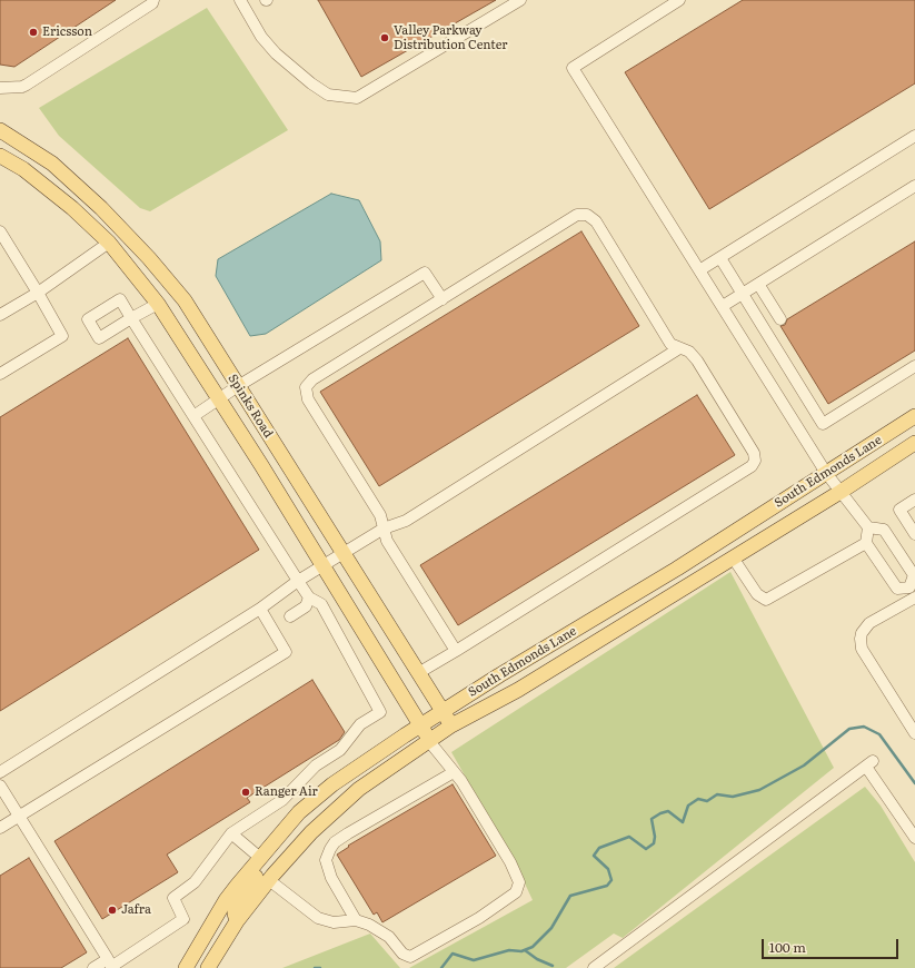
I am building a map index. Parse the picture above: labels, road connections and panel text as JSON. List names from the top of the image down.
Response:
{
  "streets": {
    "main road": ["Spinks Road", "South Edmonds Lane"]
  },
  "crossings": [
    ["Spinks Road", "South Edmonds Lane"]
  ],
  "places": [
    "Ericsson",
    "Valley Parkway Distribution Center",
    "Ranger Air",
    "Jafra"
  ],
  "scale_bar": "100 m"
}
